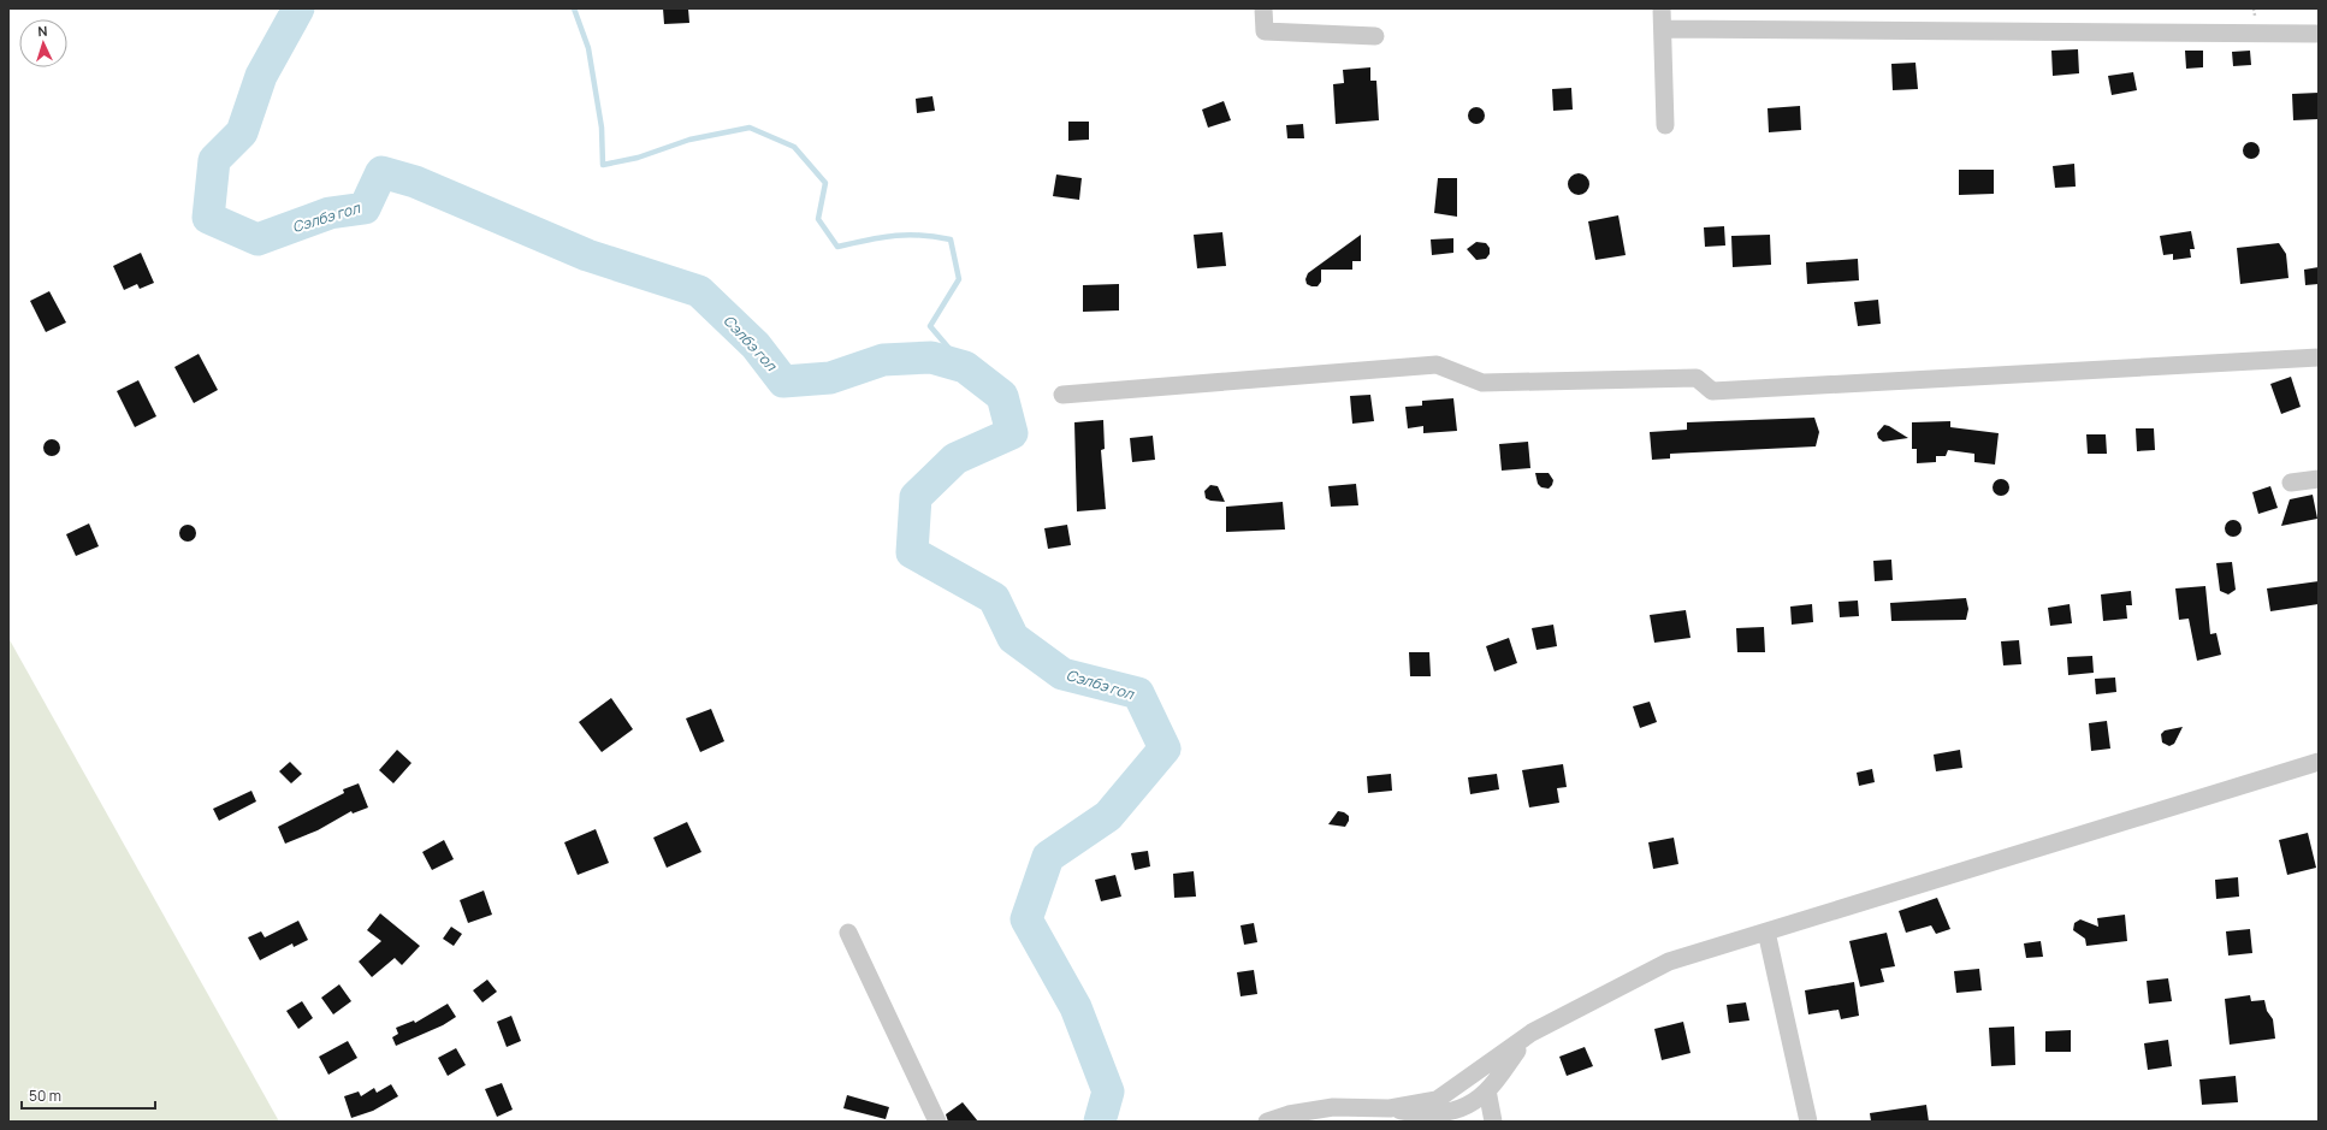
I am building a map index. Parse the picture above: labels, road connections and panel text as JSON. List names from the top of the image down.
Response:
{
  "water": ["Сэлбэ гол"],
  "scale_bar": "50 m",
  "north": "top"
}
